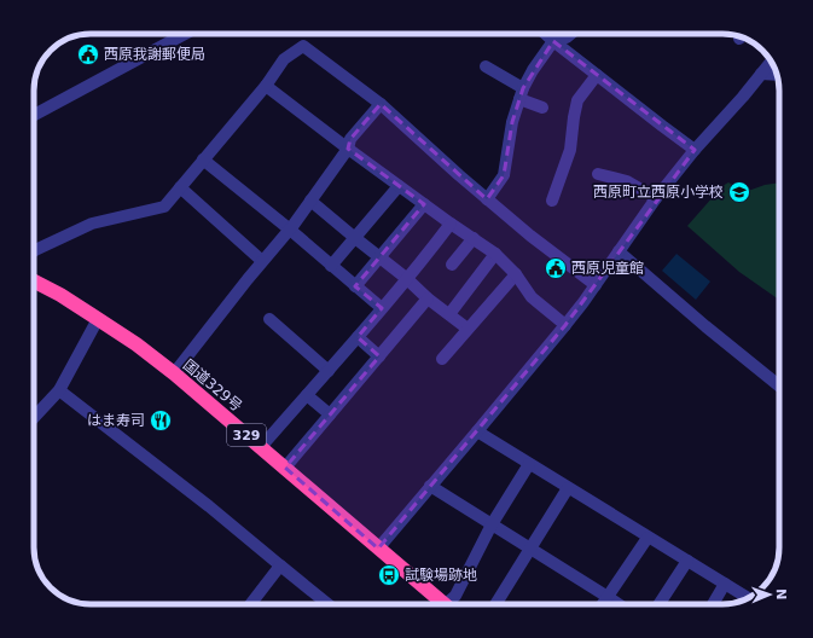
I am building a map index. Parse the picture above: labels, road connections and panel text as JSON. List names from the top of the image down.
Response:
{
  "streets": {
    "highway": ["国道329号", "329"]
  },
  "places": {
    "public building": ["西原我謝郵便局", "西原児童館"],
    "school or university": ["西原町立西原小学校"],
    "restaurant": ["はま寿司"],
    "bus stop": ["試験場跡地"]
  },
  "north": "right"
}
